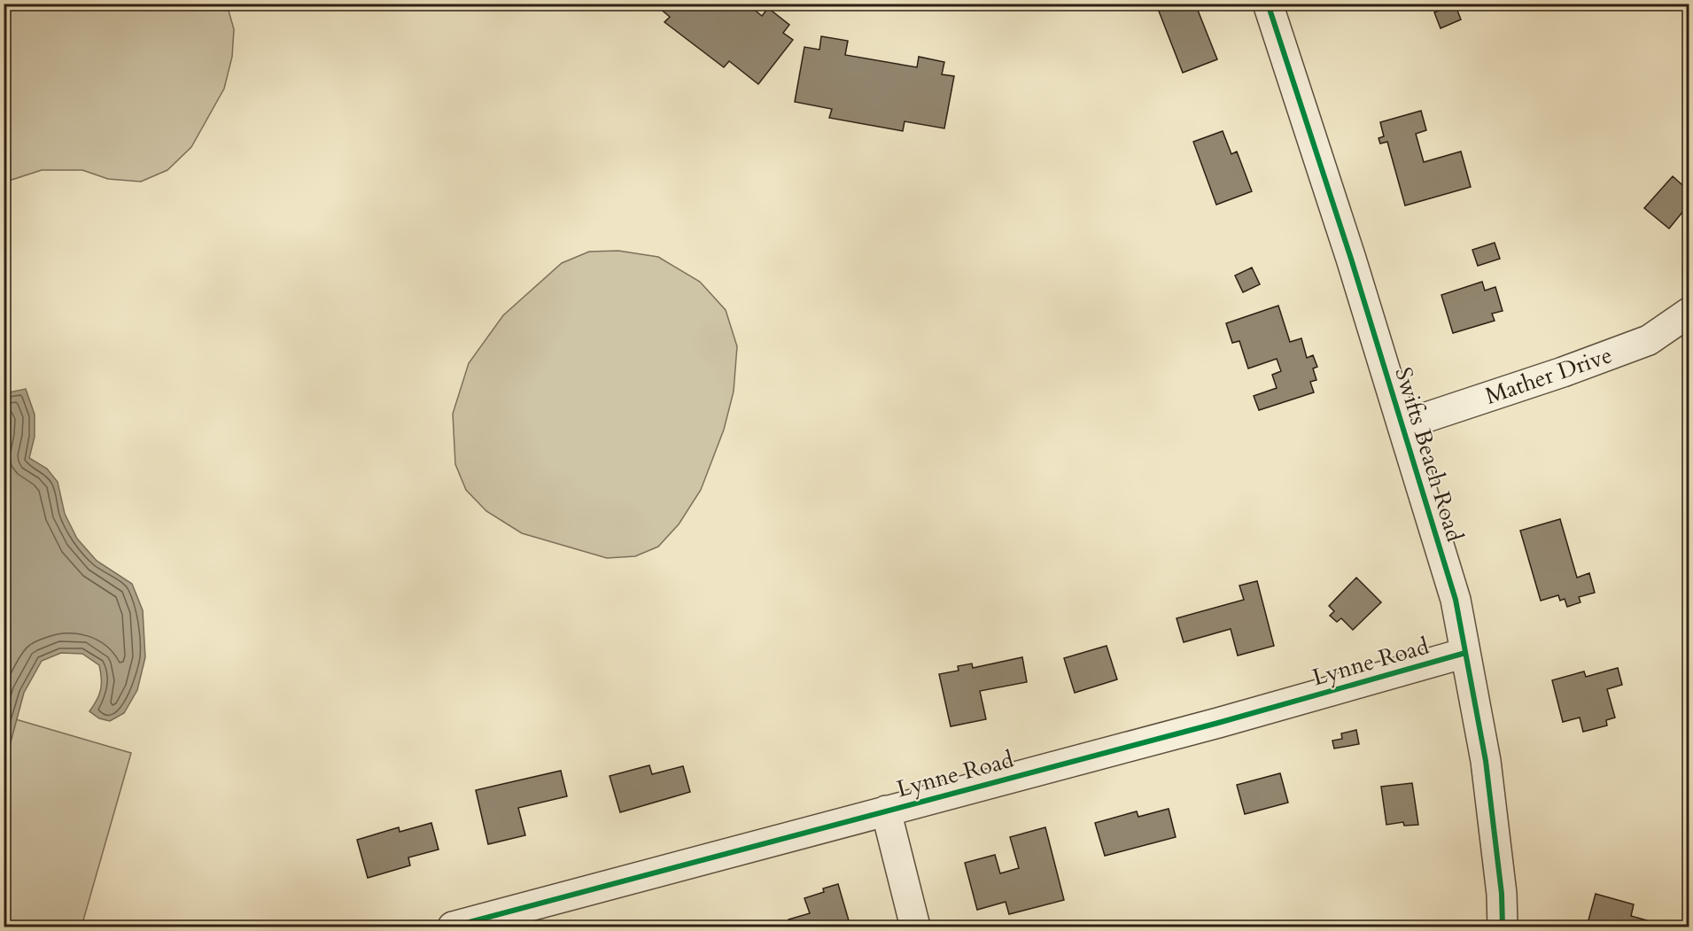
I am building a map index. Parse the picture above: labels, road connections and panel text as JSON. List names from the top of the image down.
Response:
{
  "streets": {
    "street": ["Mather Drive", "Swifts Beach Road", "Lynne Road"]
  },
  "crossings": [
    ["Mather Drive", "Swifts Beach Road"],
    ["Swifts Beach Road", "Lynne Road"]
  ]
}
